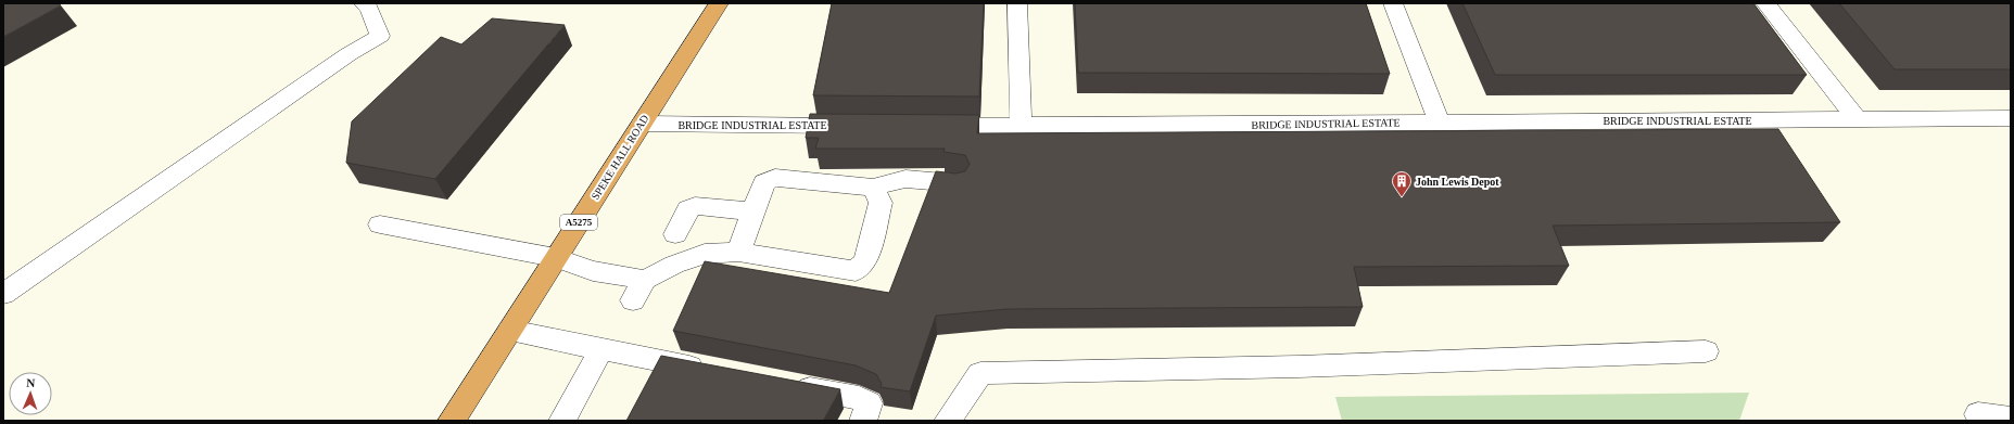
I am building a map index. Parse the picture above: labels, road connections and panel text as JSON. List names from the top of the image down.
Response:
{
  "streets": {
    "highway": ["SPEKE HALL ROAD", "A5275"],
    "street": ["BRIDGE INDUSTRIAL ESTATE"]
  },
  "crossings": [
    ["BRIDGE INDUSTRIAL ESTATE", "SPEKE HALL ROAD"]
  ],
  "places": {
    "building": ["John Lewis Depot"]
  },
  "north": "top"
}
